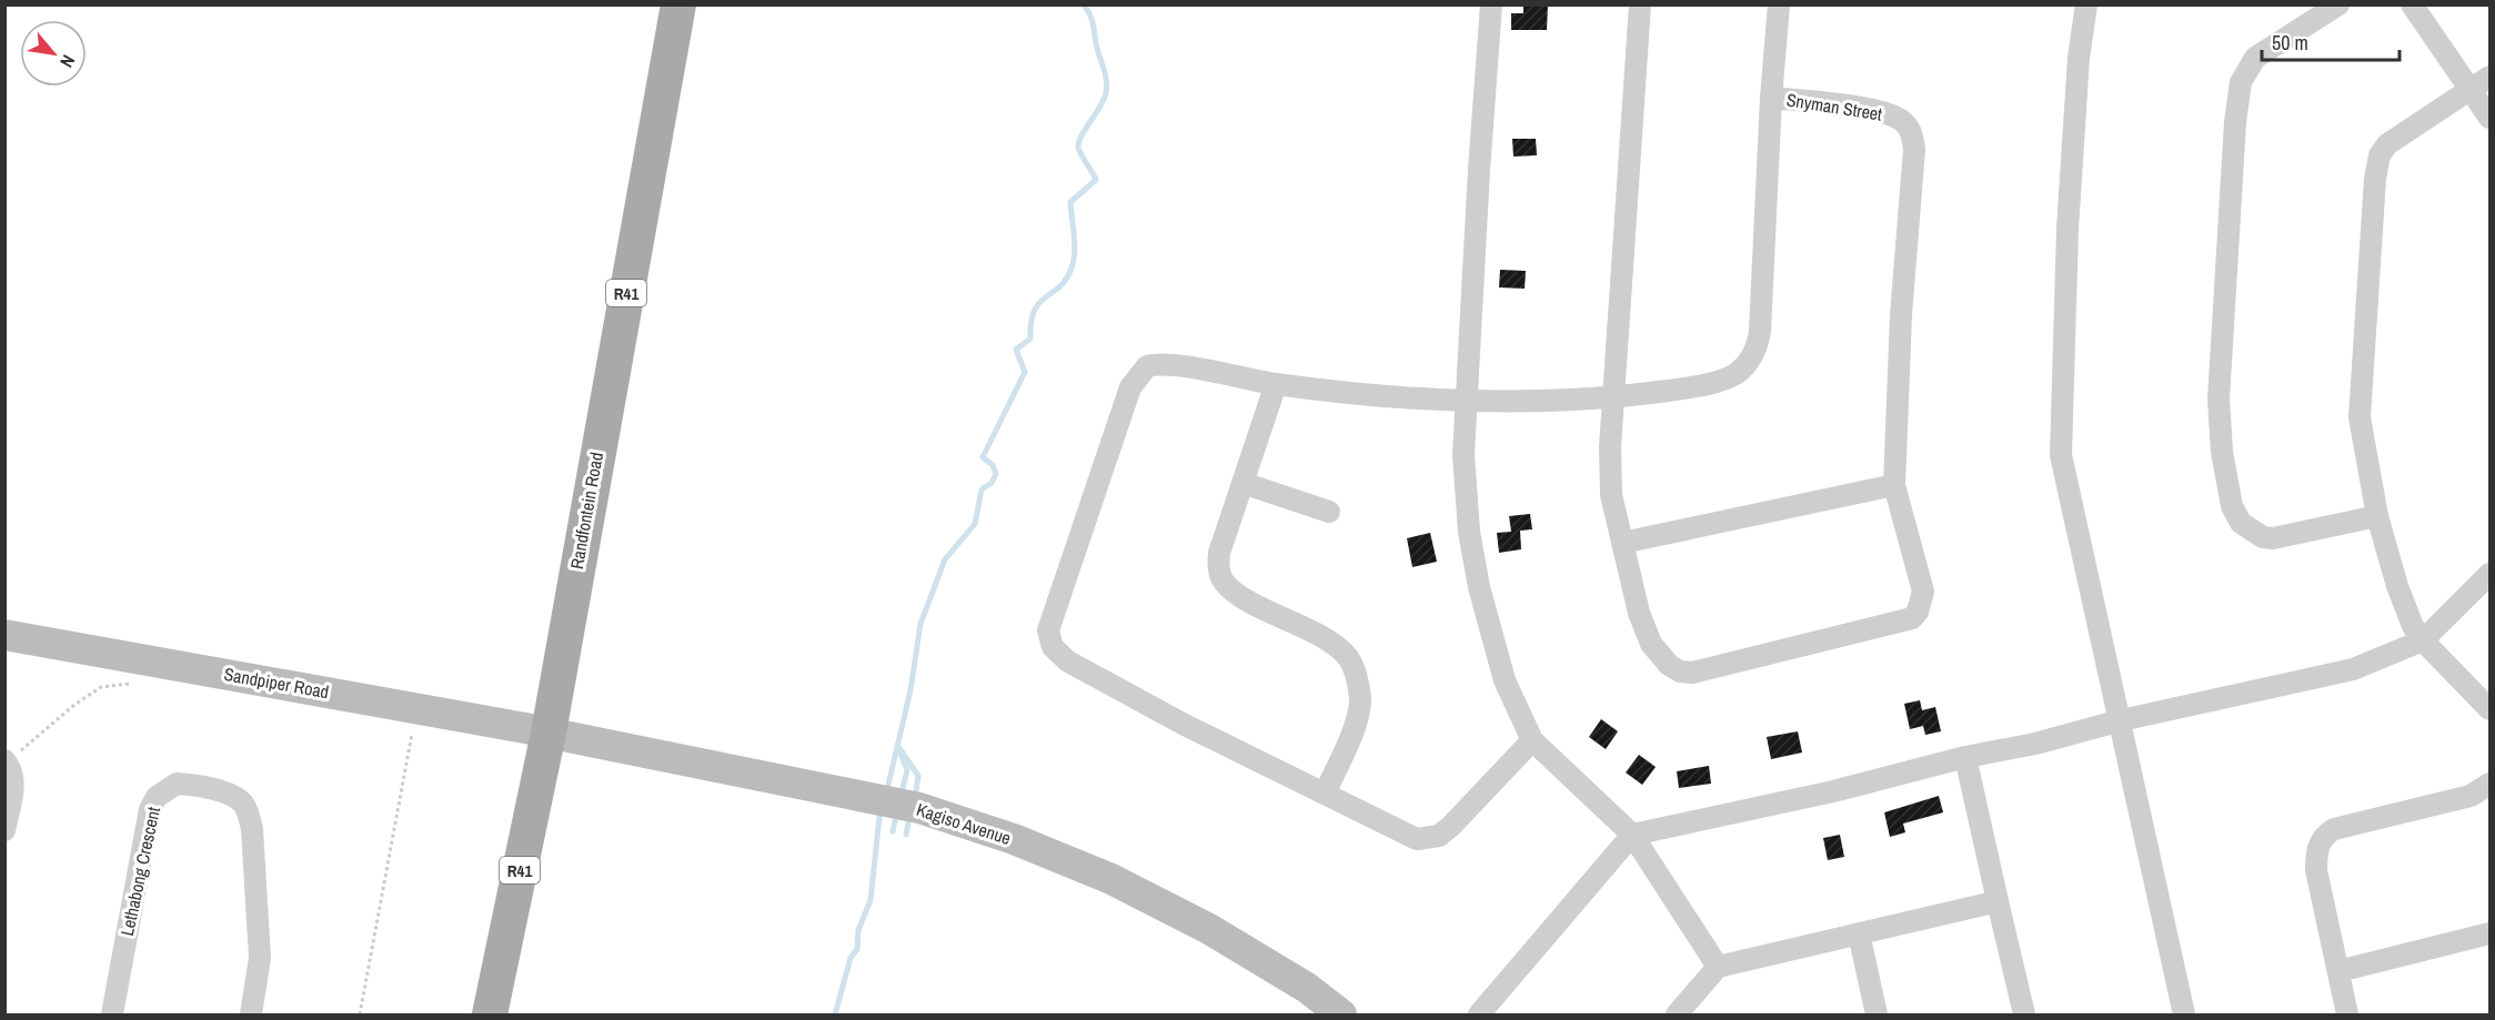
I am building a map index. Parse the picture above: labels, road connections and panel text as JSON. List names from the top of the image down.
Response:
{
  "streets": {
    "main road": ["R41", "Randfontein Road"],
    "street": [
      "Snyman Street",
      "Sandpiper Road",
      "Kagiso Avenue",
      "Lethabong Crescent"
    ]
  },
  "crossings": [
    ["Randfontein Road", "Sandpiper Road"],
    ["Randfontein Road", "Kagiso Avenue"],
    ["Sandpiper Road", "Kagiso Avenue"]
  ],
  "scale_bar": "50 m",
  "north": "bottom right"
}
